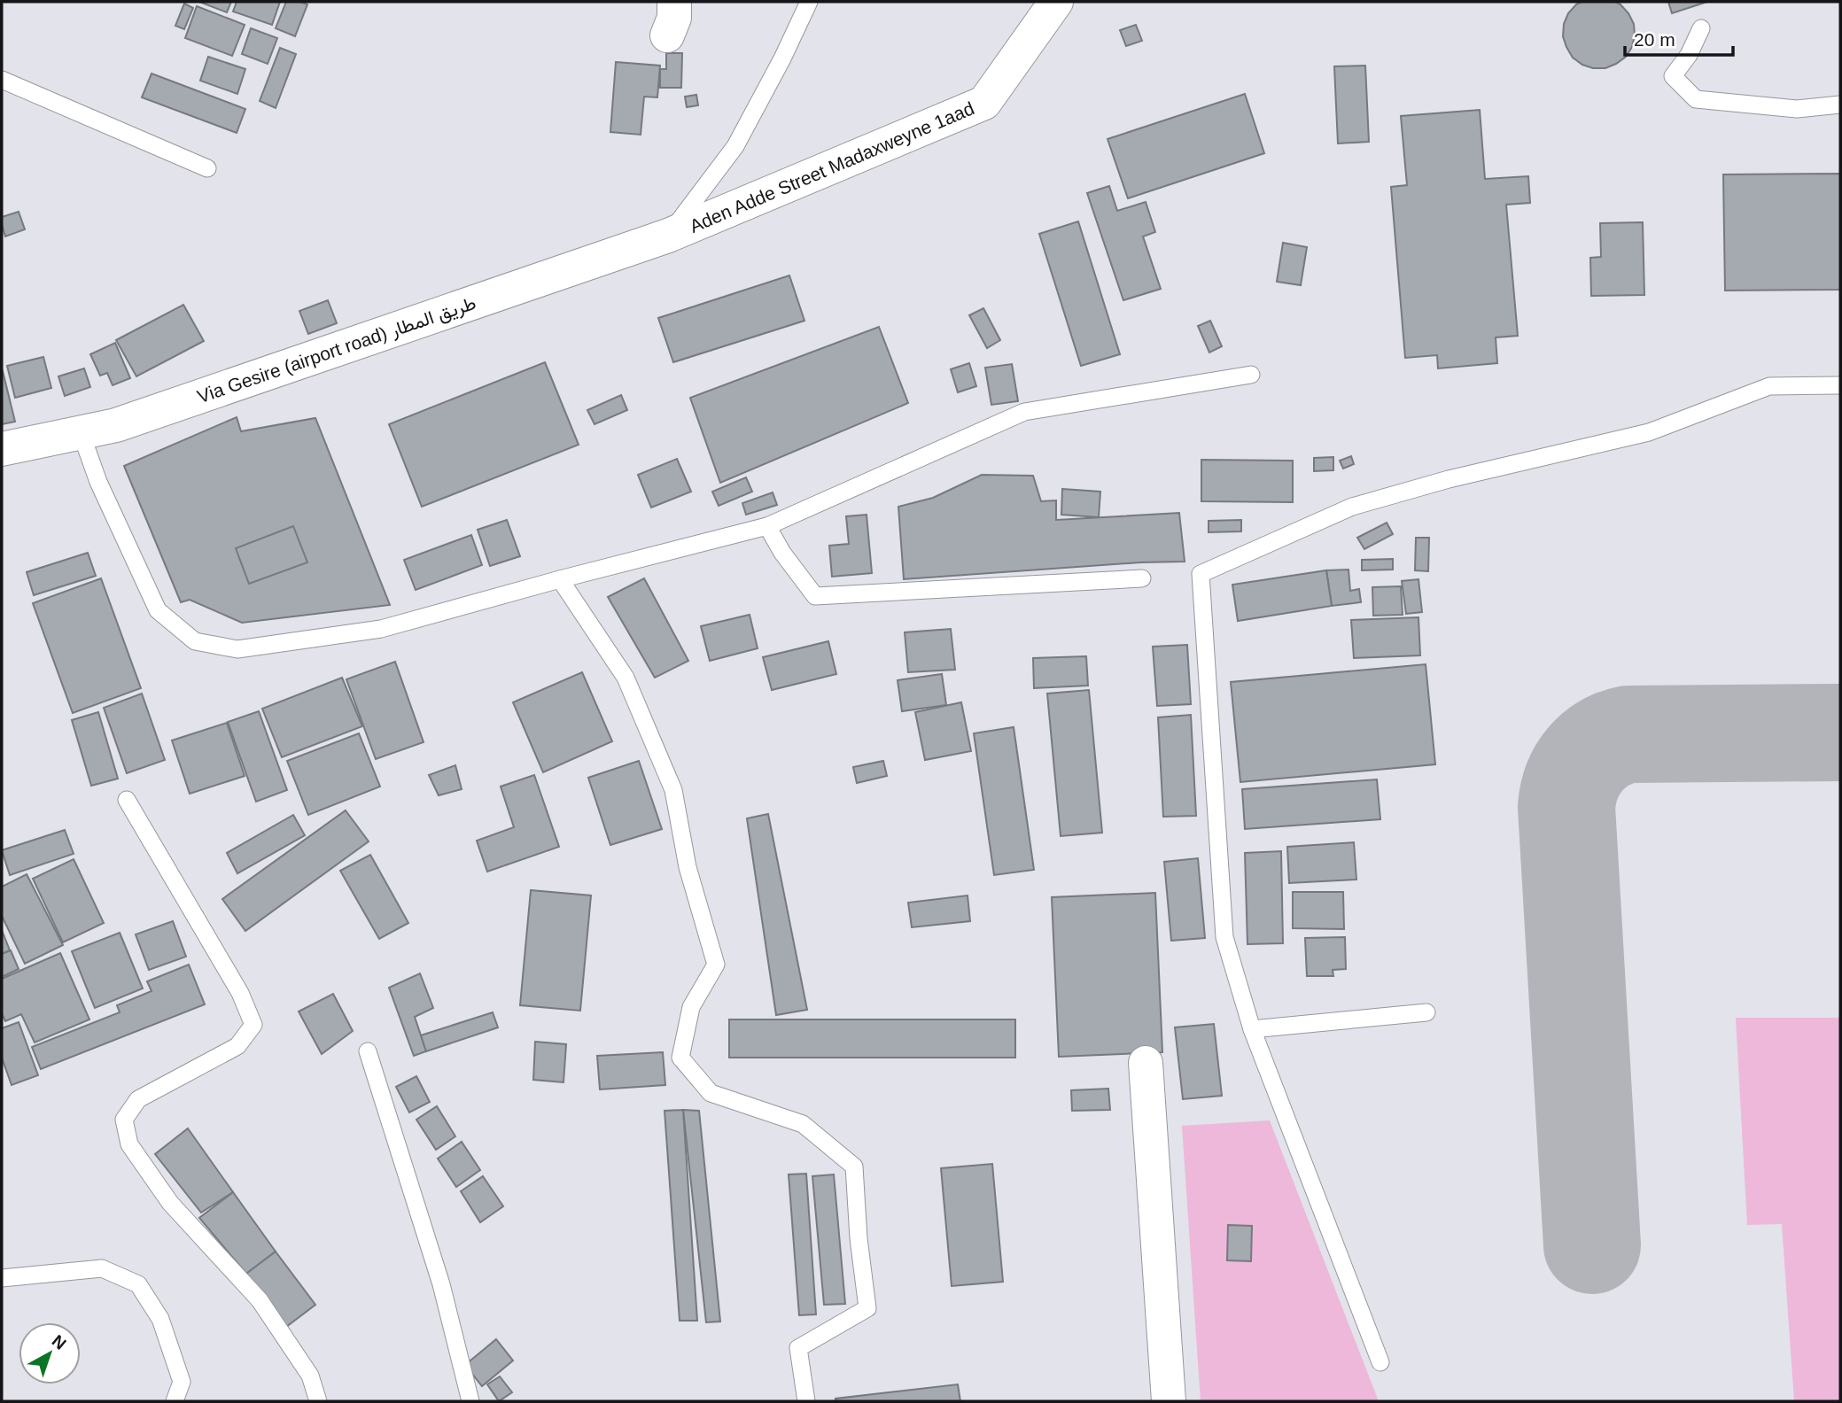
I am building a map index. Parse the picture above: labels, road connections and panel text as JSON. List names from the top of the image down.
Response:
{
  "streets": {
    "street": ["Aden Adde Street Madaxweyne 1aad", "Via Gesire (airport road) طريق المطار"]
  },
  "crossings": [
    ["Aden Adde Street Madaxweyne 1aad", "Via Gesire (airport road) طريق المطار"]
  ],
  "scale_bar": "20 m",
  "north": "top right"
}
